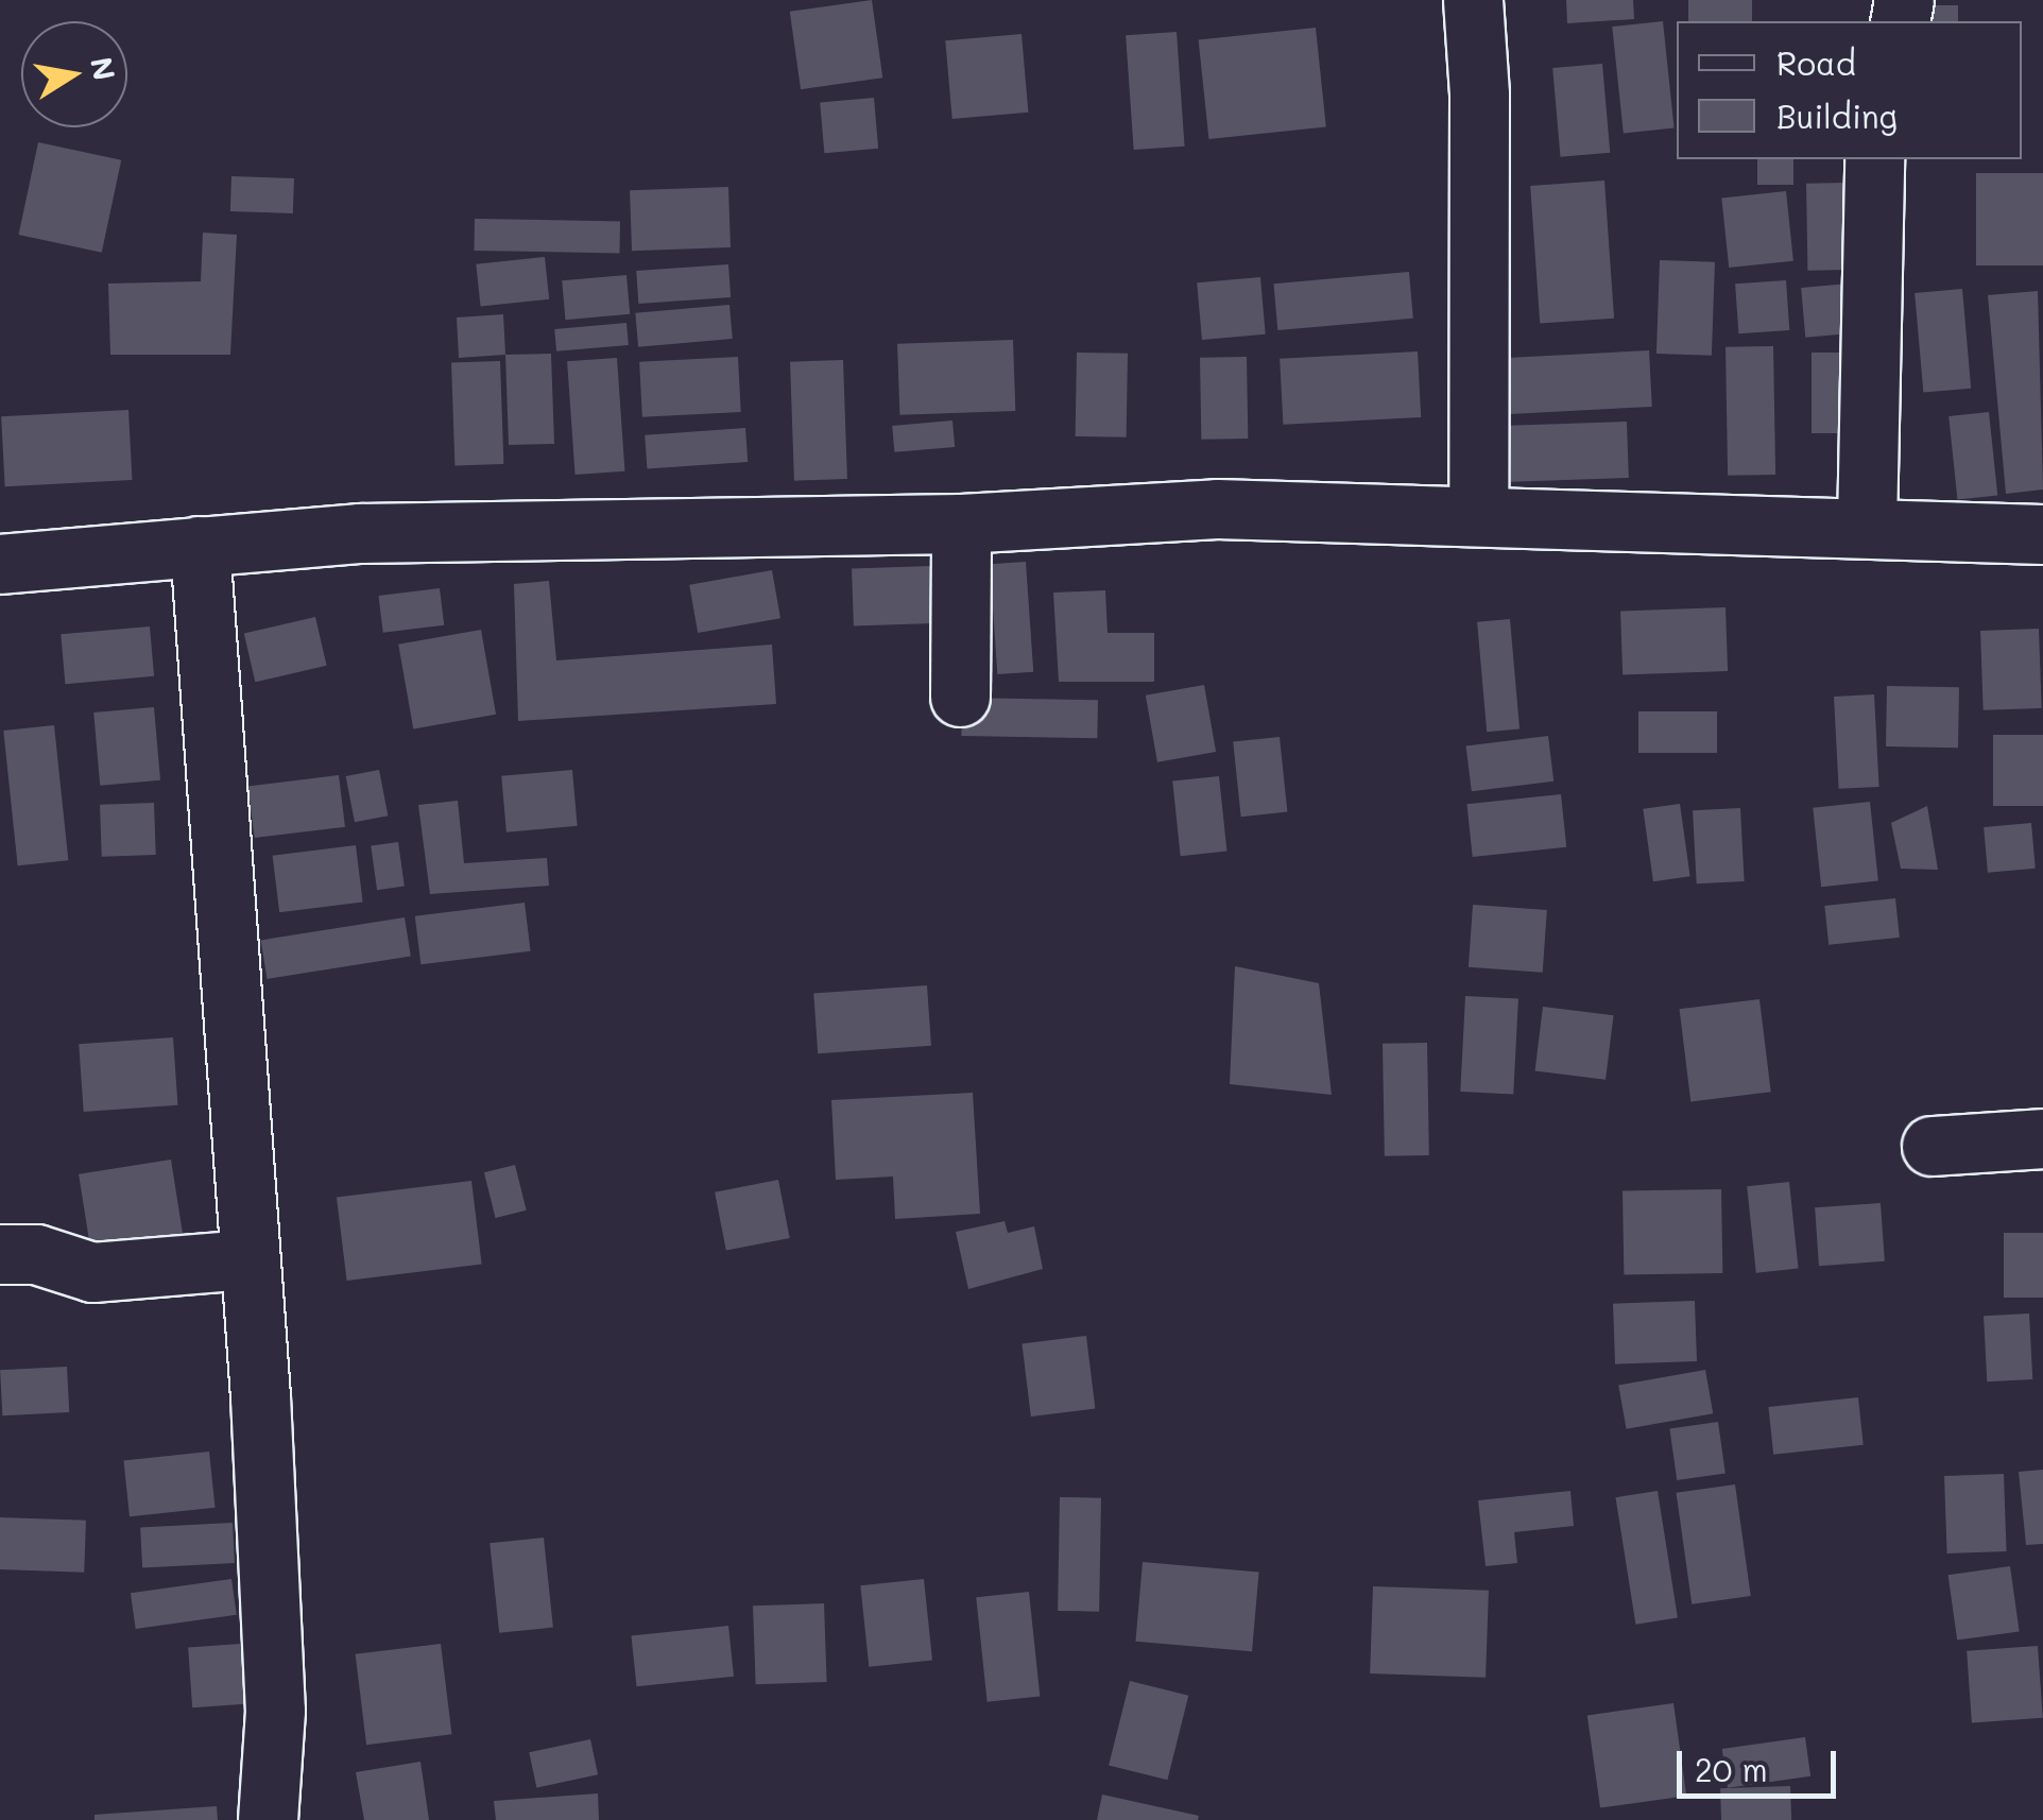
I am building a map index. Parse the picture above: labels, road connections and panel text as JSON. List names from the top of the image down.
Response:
{
  "legend": ["Road", "Building"],
  "scale_bar": "20 m",
  "north": "right"
}
